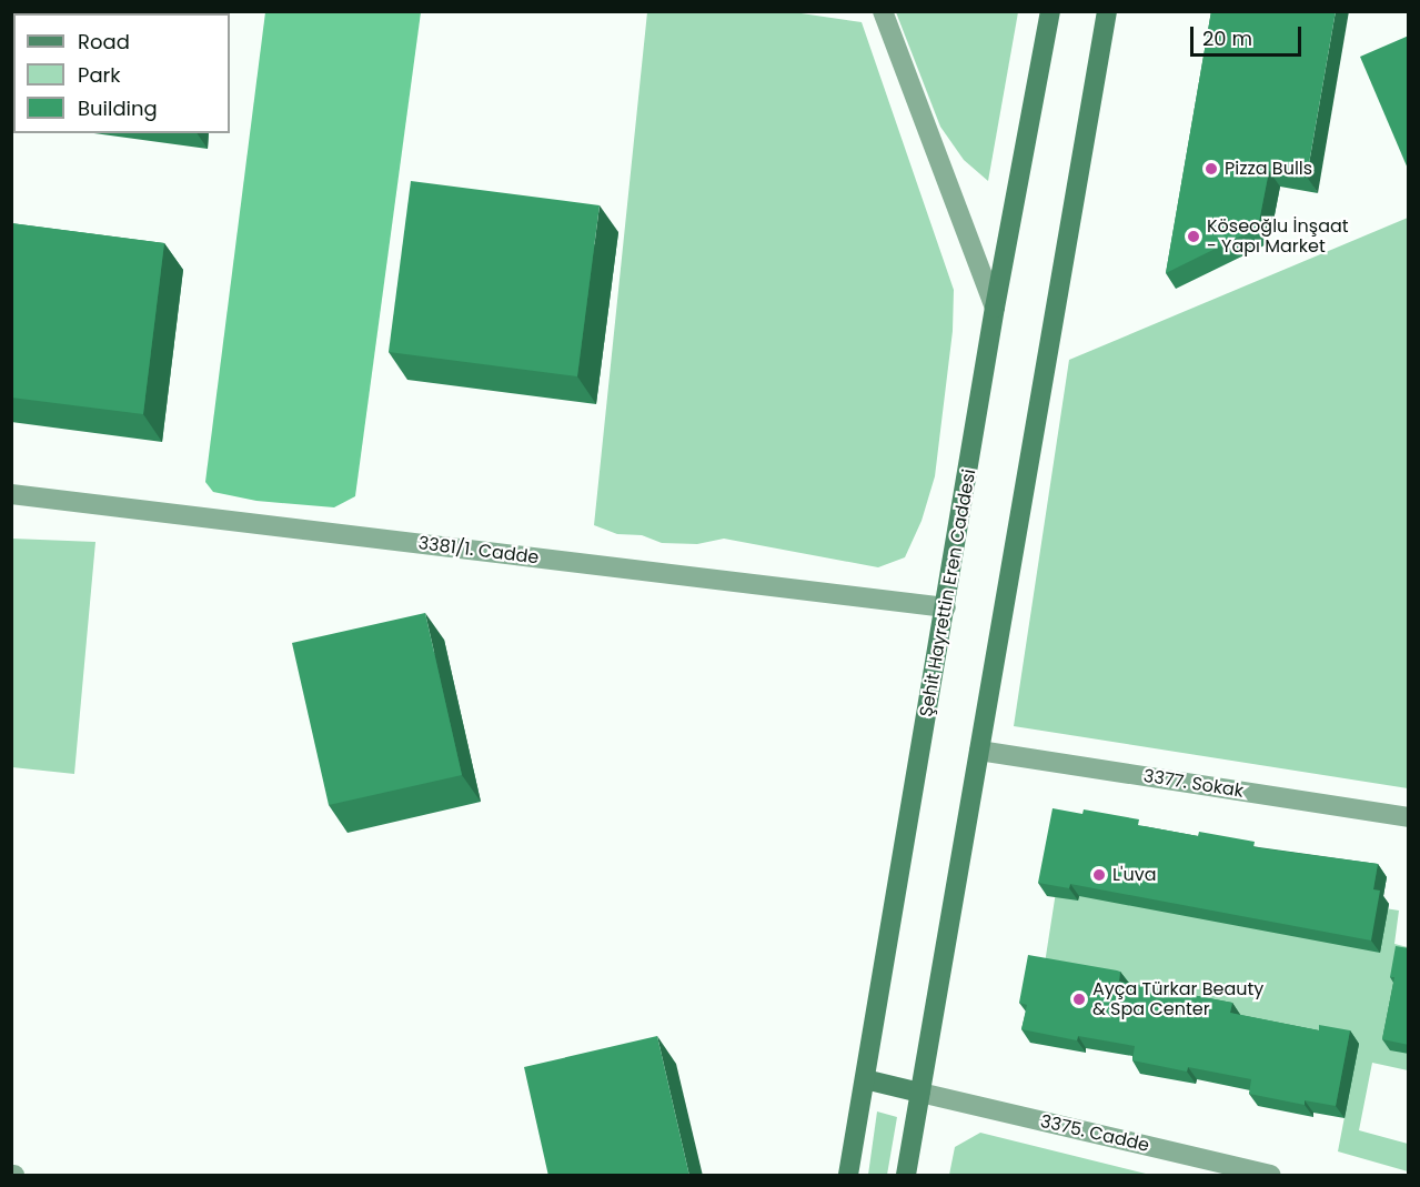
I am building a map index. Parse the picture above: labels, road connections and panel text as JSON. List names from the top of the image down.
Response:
{
  "streets": {
    "main road": ["Şehit Hayrettin Eren Caddesi"],
    "street": ["3381/1. Cadde", "3377. Sokak", "3375. Cadde"]
  },
  "crossings": [
    ["3381/1. Cadde", "Şehit Hayrettin Eren Caddesi"]
  ],
  "places": [
    "Pizza Bulls",
    "Köseoğlu İnşaat - Yapı Market",
    "L'uva",
    "Ayça Türkar Beauty & Spa Center"
  ],
  "legend": ["Road", "Park", "Building"],
  "scale_bar": "20 m"
}
